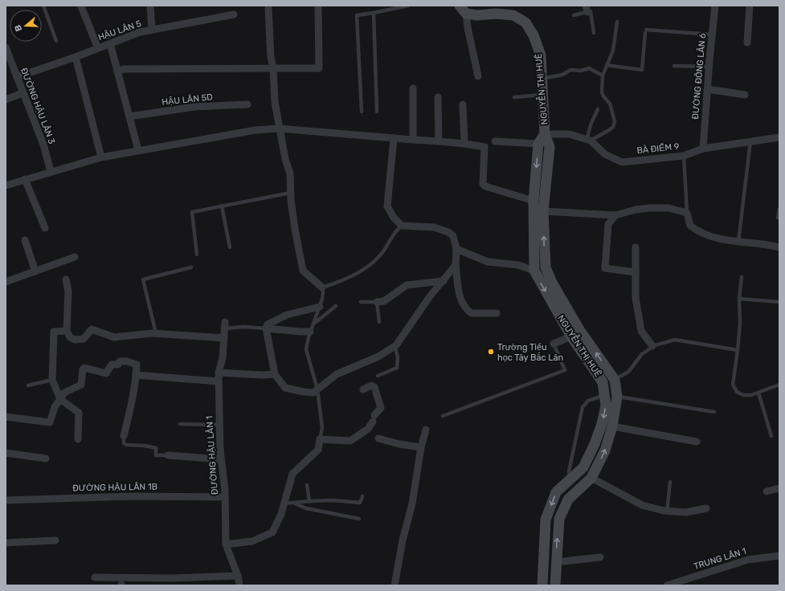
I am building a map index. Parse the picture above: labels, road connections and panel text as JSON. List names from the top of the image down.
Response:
{
  "streets": {
    "street": [
      "HẬU LÂN 5",
      "ĐƯỜNG ĐÔNG LÂN 6",
      "NGUYỄN THỊ HUÊ",
      "HẬU LÂN 5D",
      "ĐƯỜNG HẬU LÂN 3",
      "BÀ ĐIỂM 9",
      "ĐƯỜNG HẬU LÂN 1",
      "ĐƯỜNG HẬU LÂN 1B",
      "TRUNG LÂN 1"
    ]
  },
  "crossings": [
    ["HẬU LÂN 5", "ĐƯỜNG HẬU LÂN 3"],
    ["ĐƯỜNG ĐÔNG LÂN 6", "BÀ ĐIỂM 9"],
    ["NGUYỄN THỊ HUÊ", "BÀ ĐIỂM 9"],
    ["ĐƯỜNG HẬU LÂN 1", "ĐƯỜNG HẬU LÂN 1B"]
  ],
  "places": ["Trường Tiểu học Tây Bắc Lân"],
  "north": "left"
}
